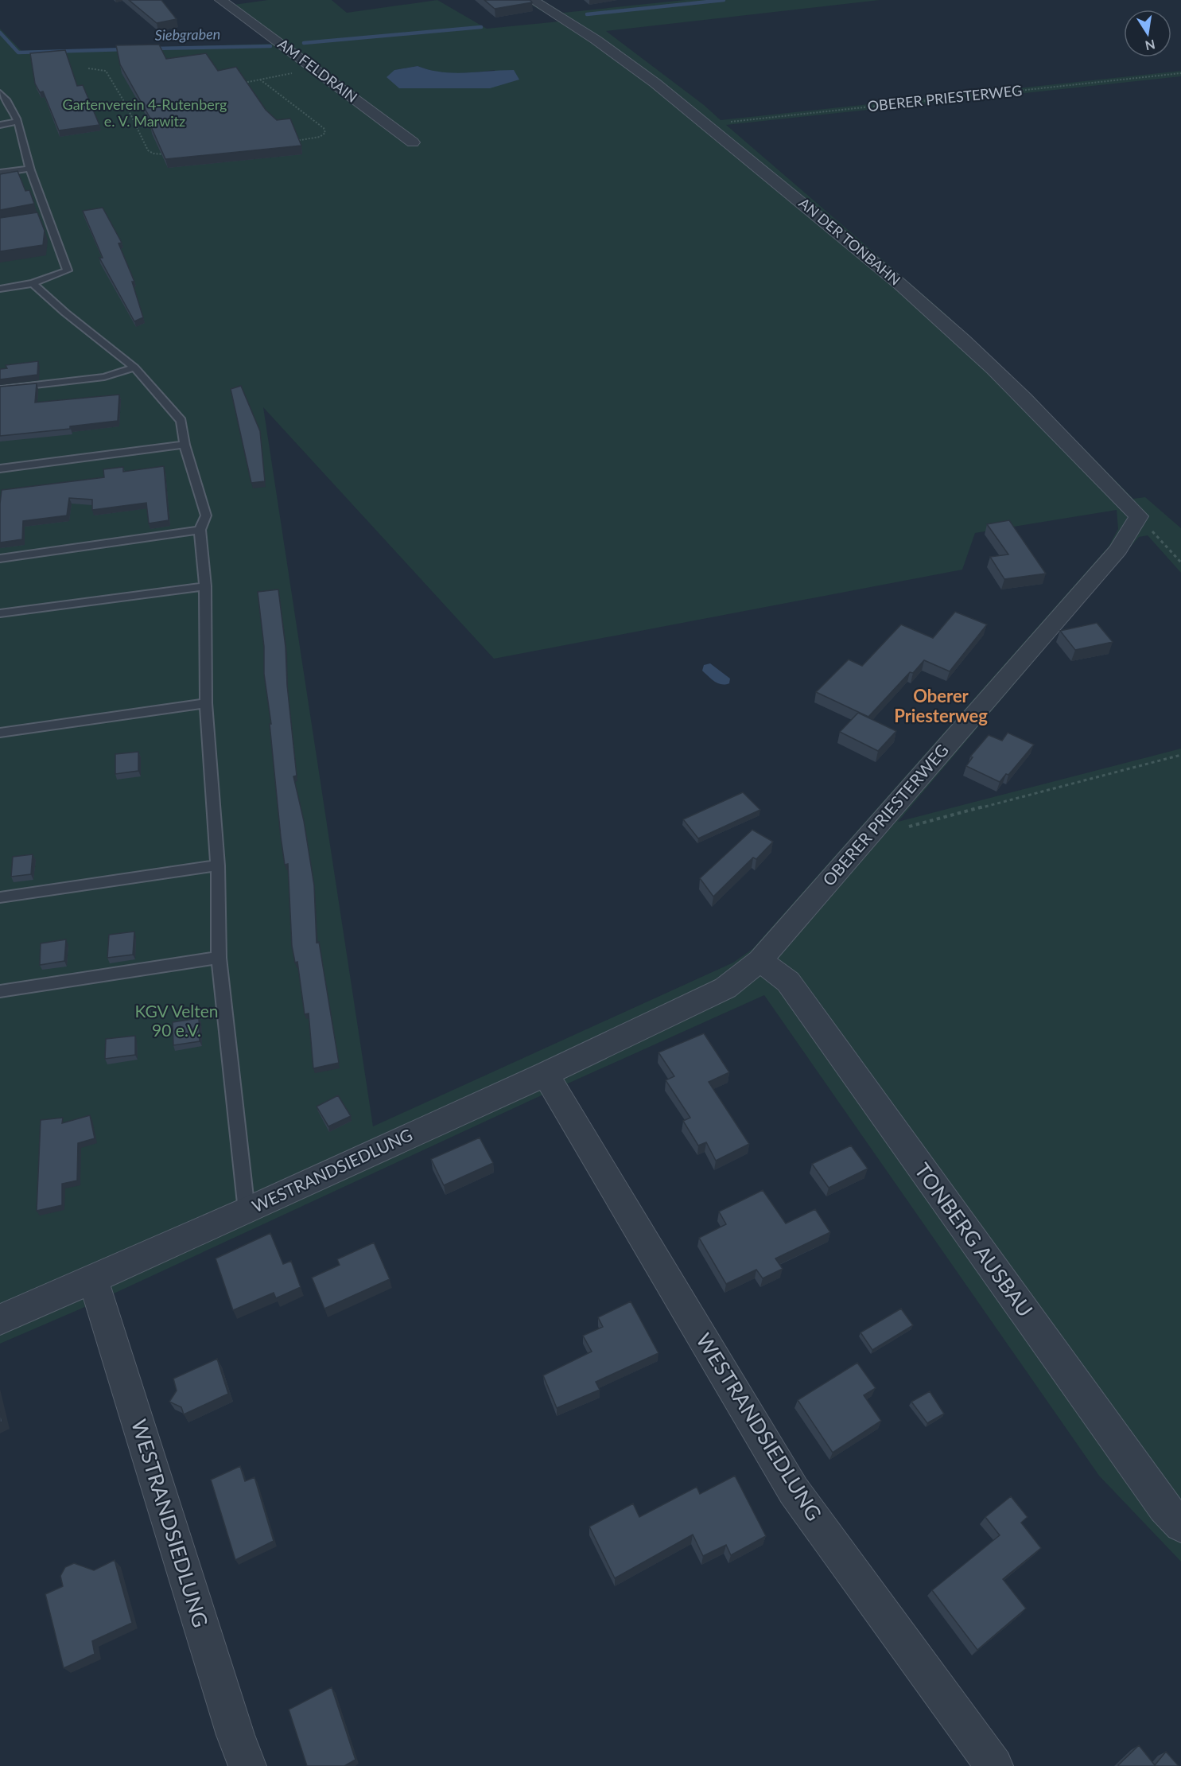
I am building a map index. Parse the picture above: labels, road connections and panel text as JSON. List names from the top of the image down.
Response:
{
  "streets": {
    "street": [
      "AM FELDRAIN",
      "OBERER PRIESTERWEG",
      "AN DER TONBAHN",
      "WESTRANDSIEDLUNG",
      "TONBERG AUSBAU"
    ]
  },
  "crossings": [
    ["OBERER PRIESTERWEG", "AN DER TONBAHN"],
    ["OBERER PRIESTERWEG", "WESTRANDSIEDLUNG"],
    ["OBERER PRIESTERWEG", "TONBERG AUSBAU"],
    ["WESTRANDSIEDLUNG", "TONBERG AUSBAU"]
  ],
  "districts": ["Oberer Priesterweg"],
  "water": ["Siebgraben"],
  "parks": ["Gartenverein 4-Rutenberg e. V. Marwitz", "KGV Velten 90 e.V."],
  "north": "bottom"
}
